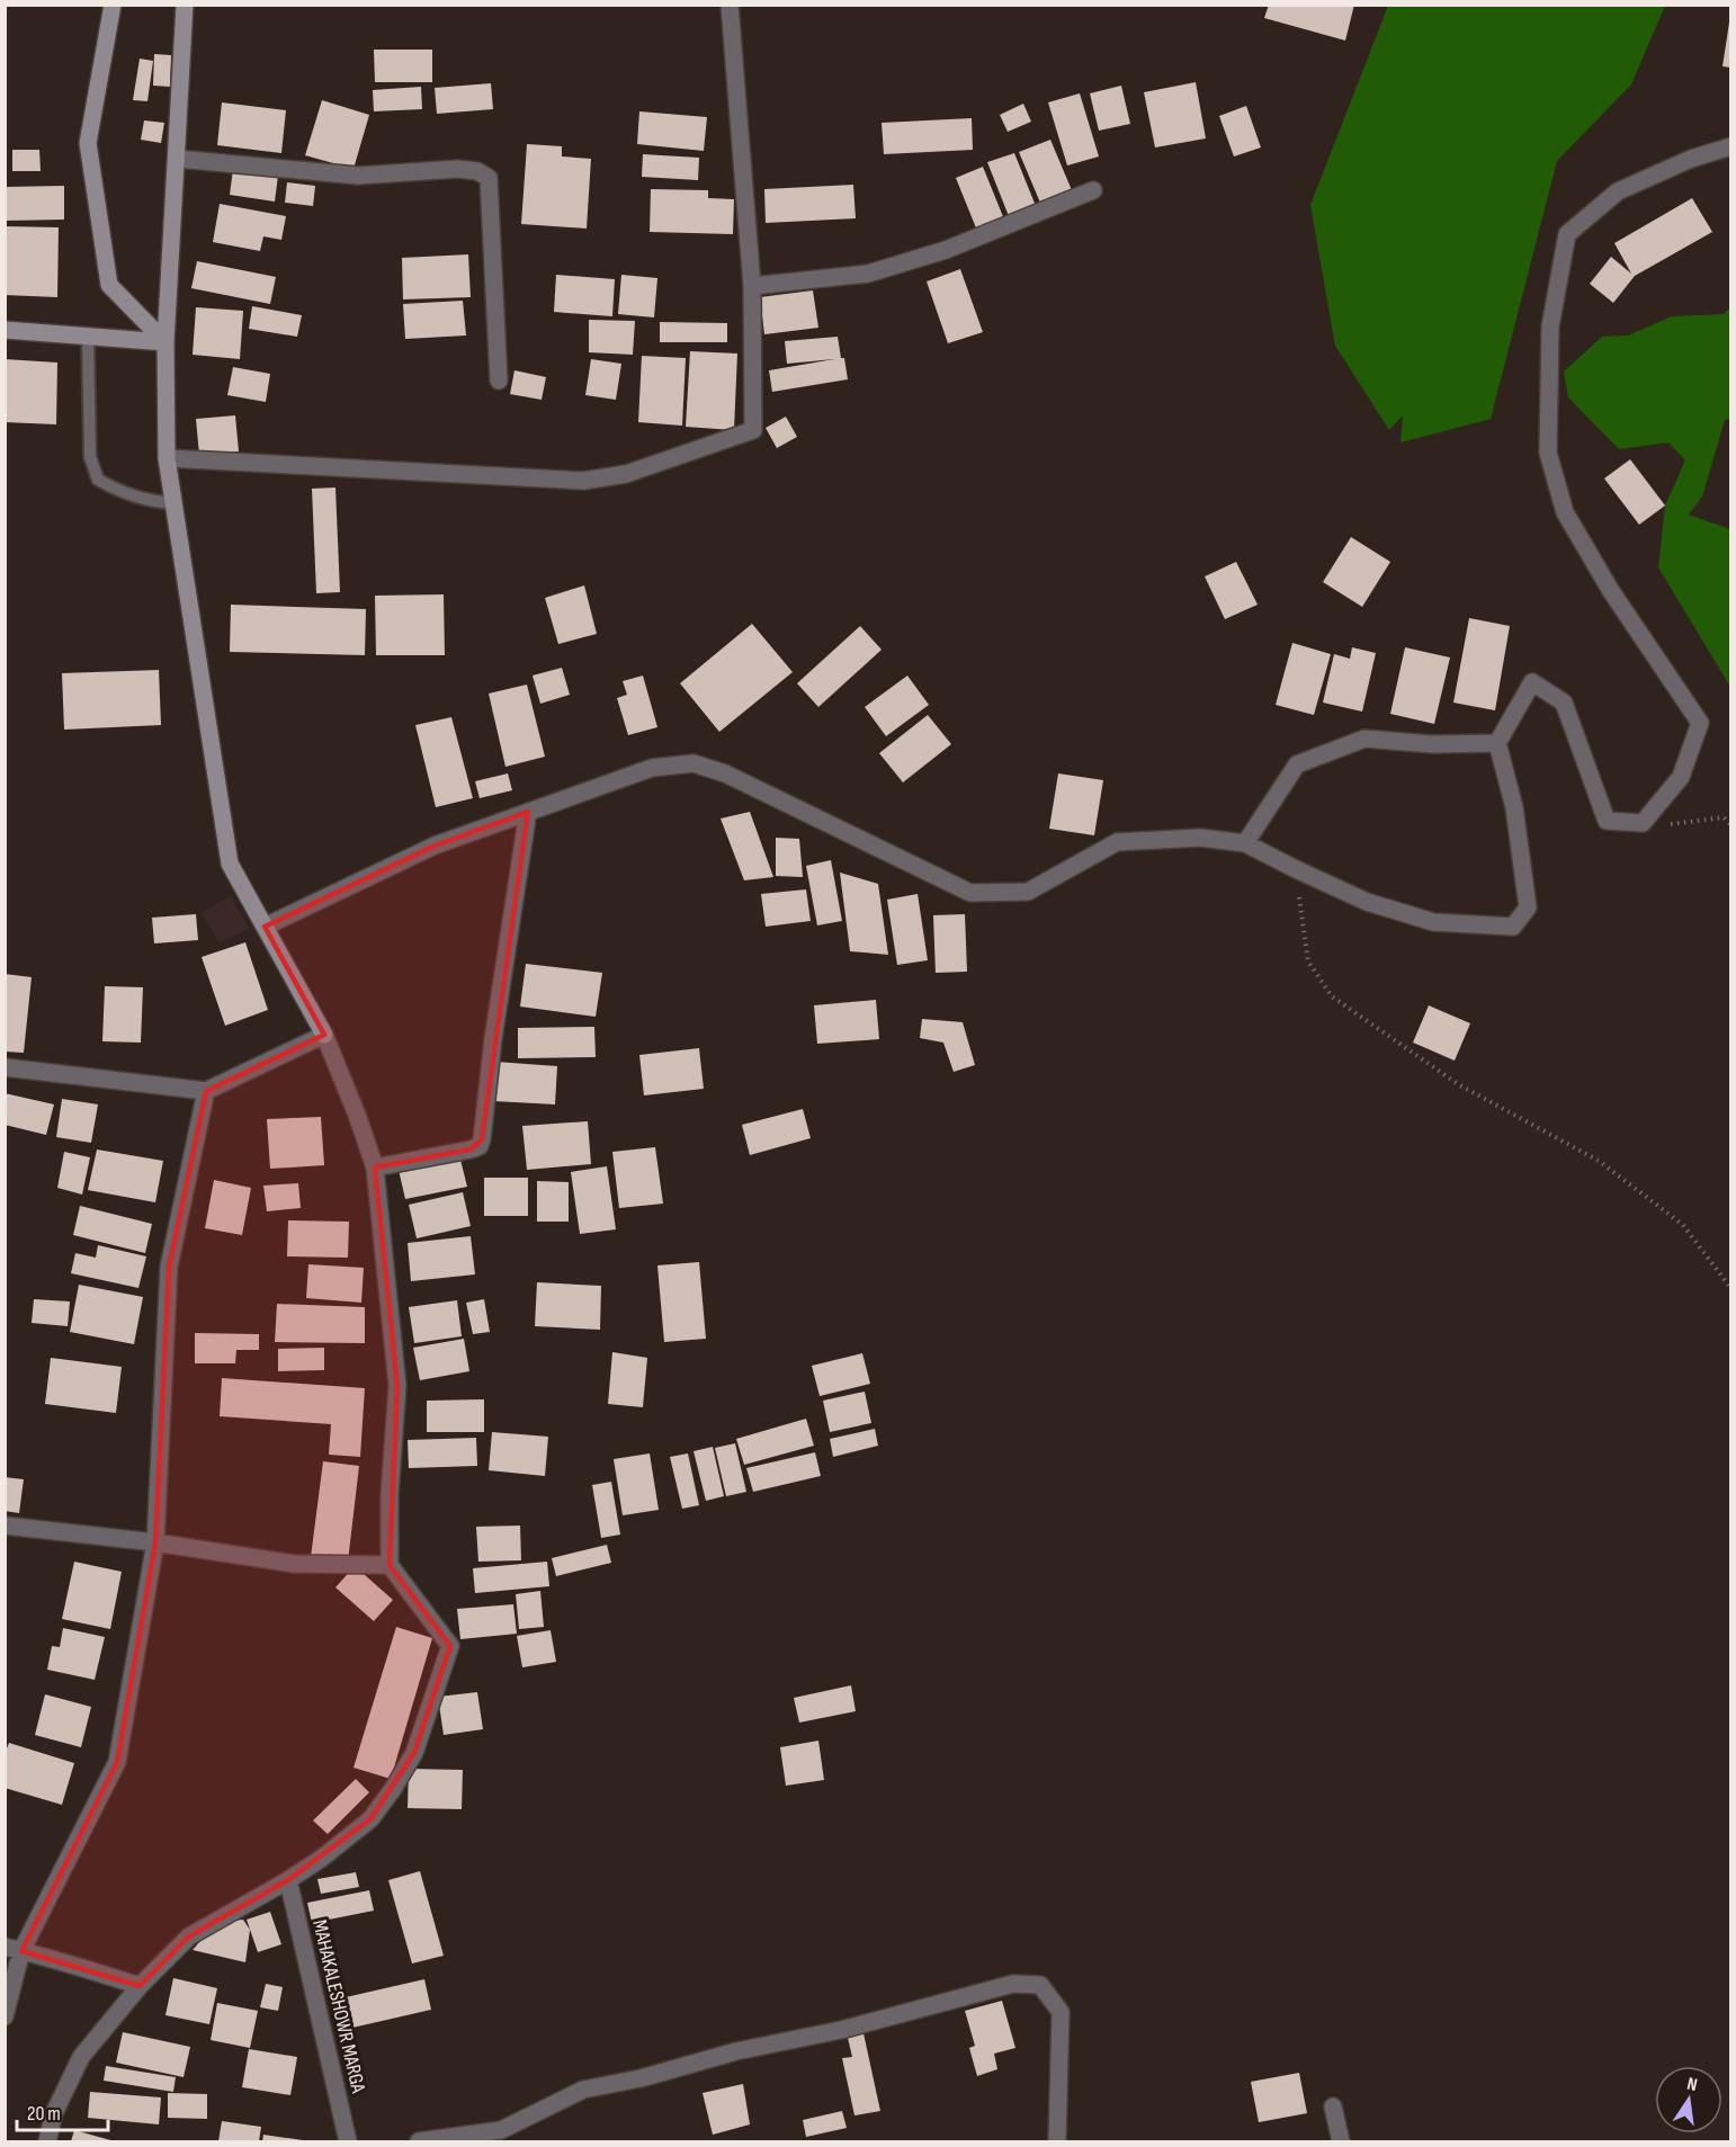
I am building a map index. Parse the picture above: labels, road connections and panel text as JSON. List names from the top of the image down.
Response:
{
  "streets": {
    "street": ["MAHAKALESHOWR MARGA"]
  },
  "scale_bar": "20 m",
  "north": "top"
}
